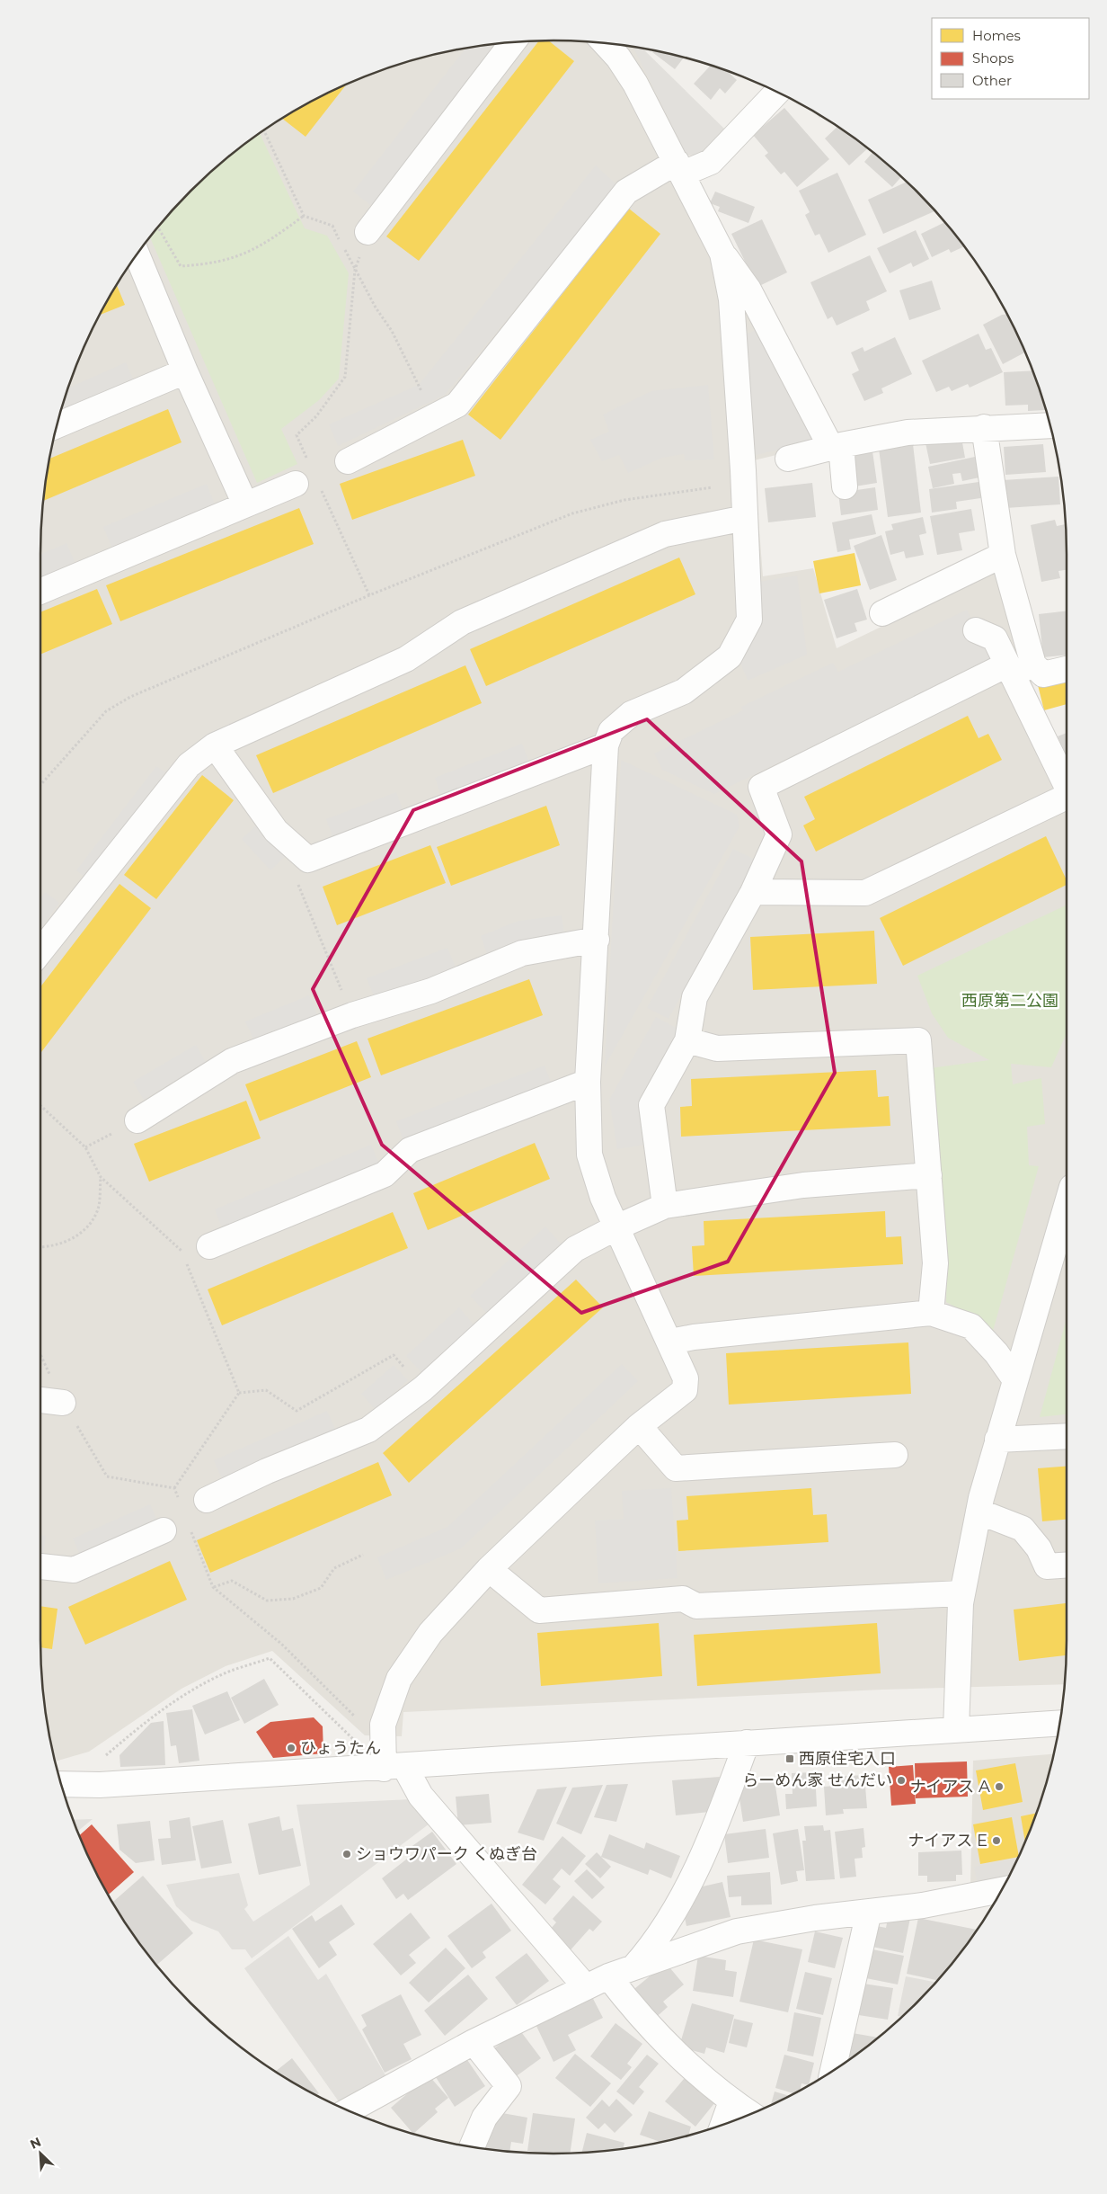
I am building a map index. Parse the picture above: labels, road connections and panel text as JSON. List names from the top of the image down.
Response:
{
  "parks": ["西原第二公園"],
  "places": {
    "other": [
      "ひょうたん",
      "らーめん家 せんだい",
      "ナイアス A",
      "ナイアス E",
      "ショウワパーク くぬぎ台"
    ],
    "transit": ["西原住宅入口"]
  },
  "legend": ["Homes", "Shops", "Other"],
  "north": "top left"
}
